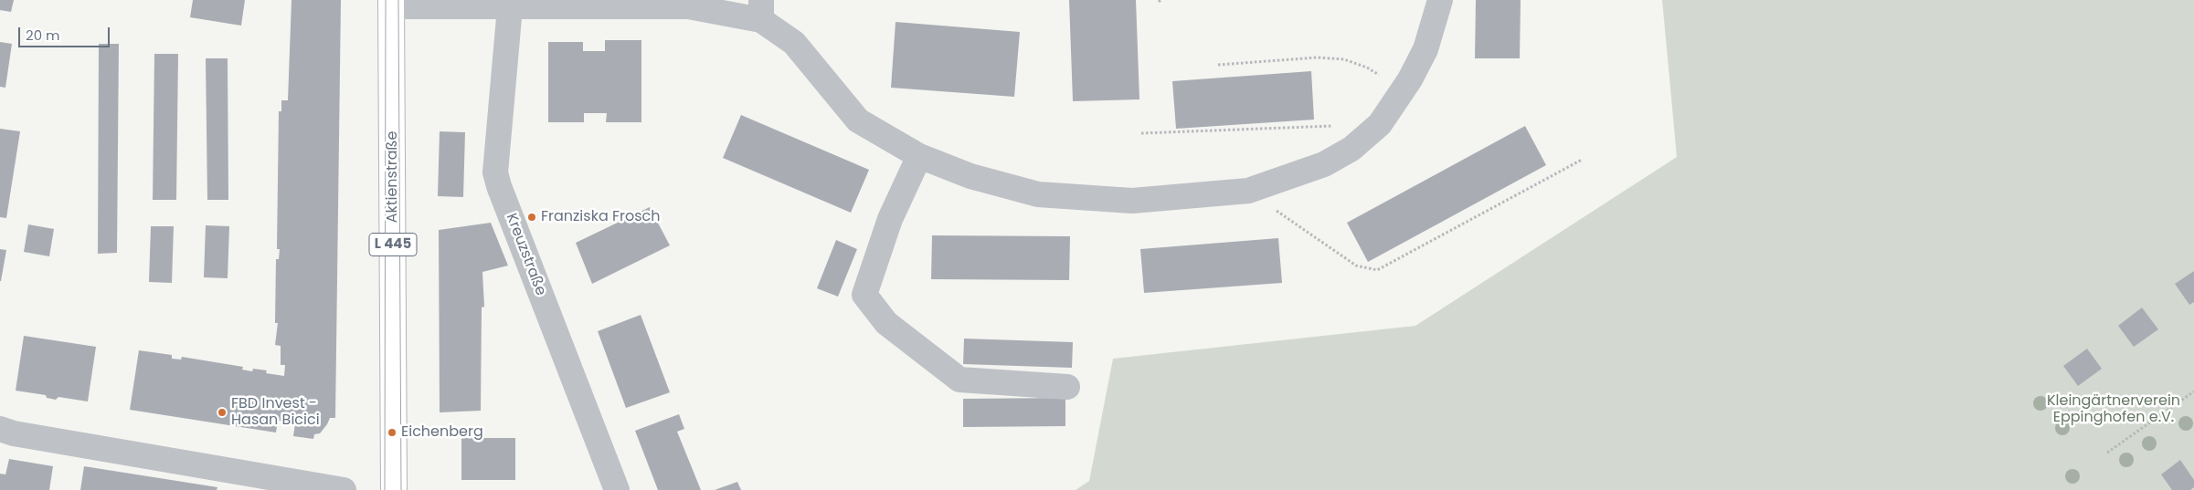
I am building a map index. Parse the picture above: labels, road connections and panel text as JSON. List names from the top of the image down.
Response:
{
  "streets": {
    "main road": ["Aktienstraße", "L 445"],
    "street": ["Kreuzstraße"]
  },
  "parks": ["Kleingärtnerverein Eppinghofen e.V."],
  "places": ["Franziska Frosch", "FBD Invest - Hasan Bicici", "Eichenberg"],
  "scale_bar": "20 m"
}
